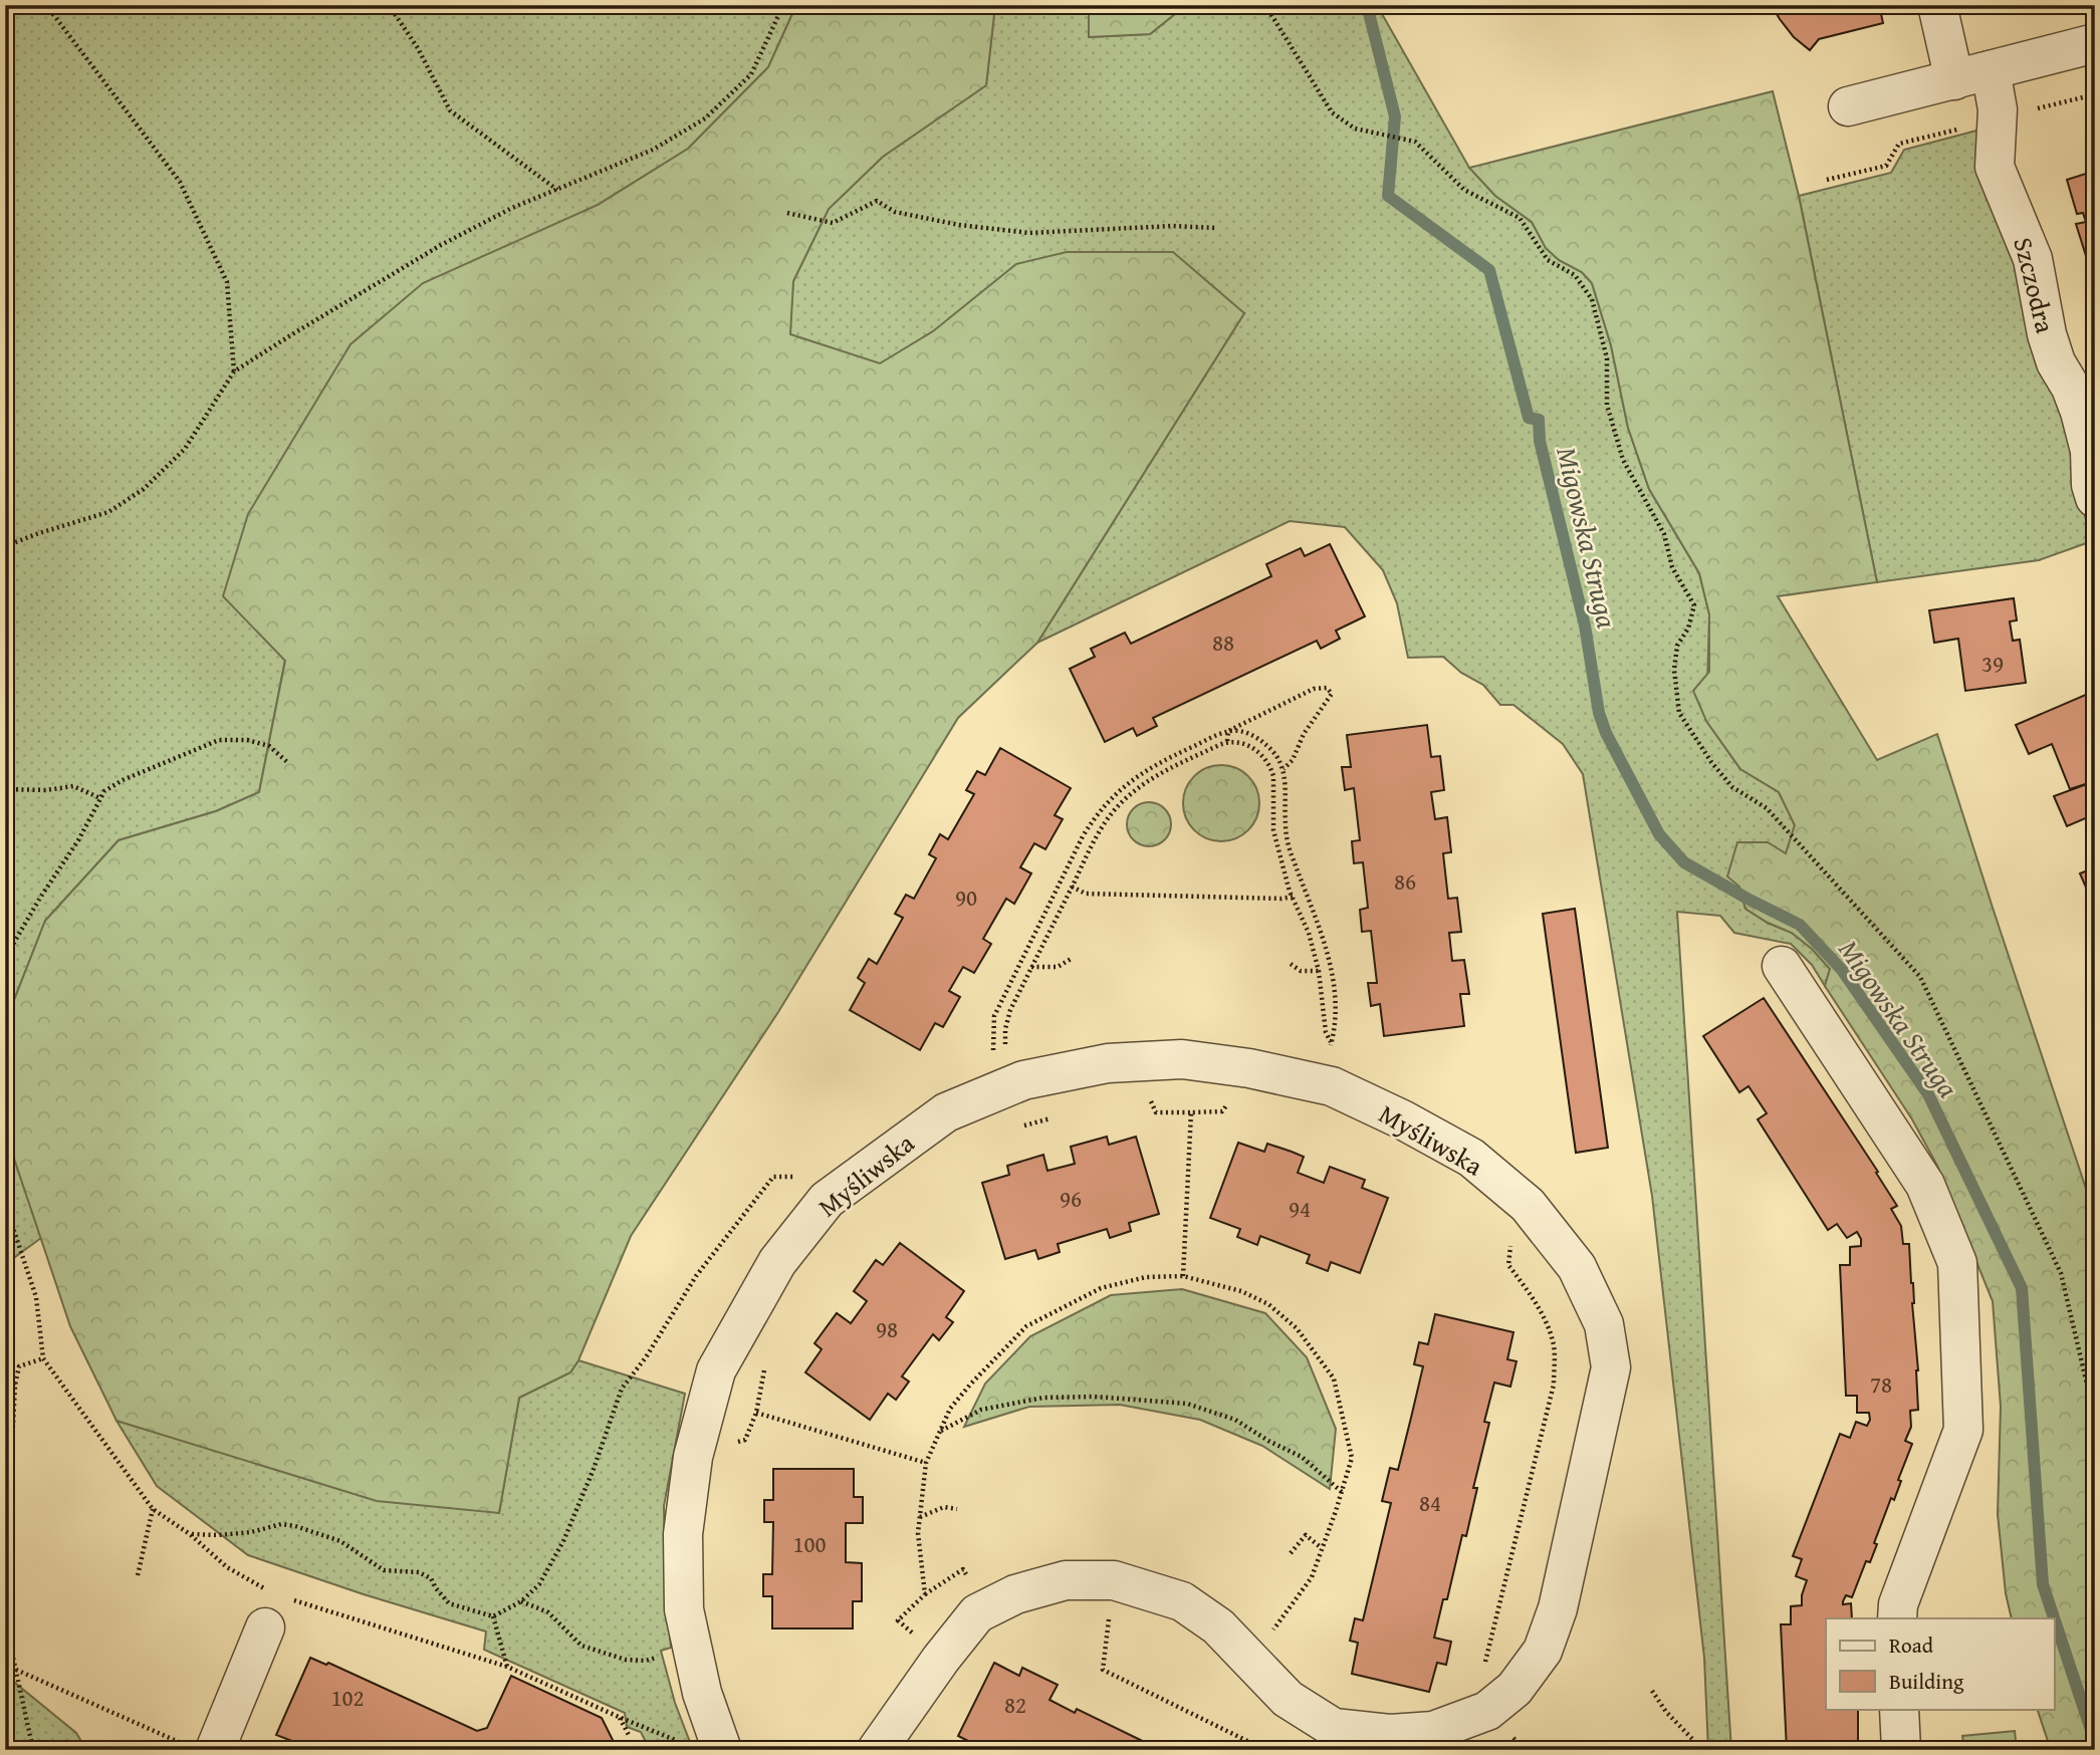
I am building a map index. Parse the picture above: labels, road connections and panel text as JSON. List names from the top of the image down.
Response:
{
  "streets": {
    "street": ["Szczodra", "Myśliwska"]
  },
  "water": ["Migowska Struga"],
  "house_numbers": [
    "88",
    "39",
    "86",
    "90",
    "96",
    "94",
    "98",
    "78",
    "84",
    "100",
    "102",
    "82"
  ],
  "legend": ["Road", "Building"]
}
